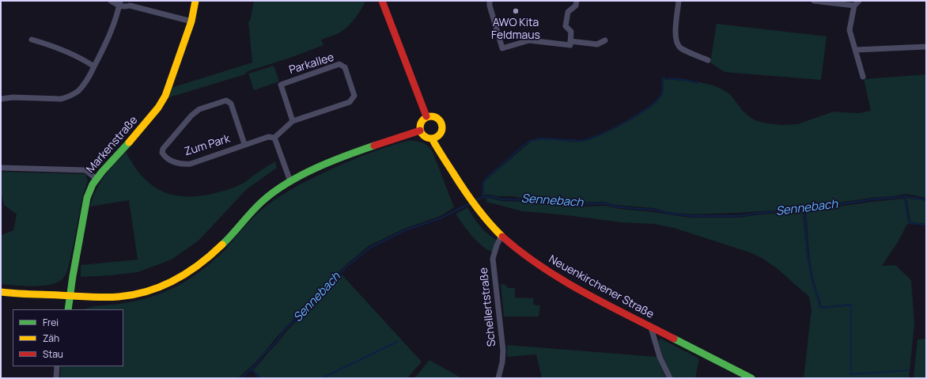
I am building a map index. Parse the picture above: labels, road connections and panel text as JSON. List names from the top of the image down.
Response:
{
  "streets": {
    "street": [
      "Parkallee",
      "Markenstraße",
      "Zum Park",
      "Neuenkirchener Straße",
      "Schellertstraße"
    ]
  },
  "crossings": [
    ["Parkallee", "Zum Park"],
    ["Neuenkirchener Straße", "Schellertstraße"]
  ],
  "water": ["Sennebach"],
  "places": ["AWO Kita Feldmaus"],
  "legend": ["Frei", "Zäh", "Stau"]
}
